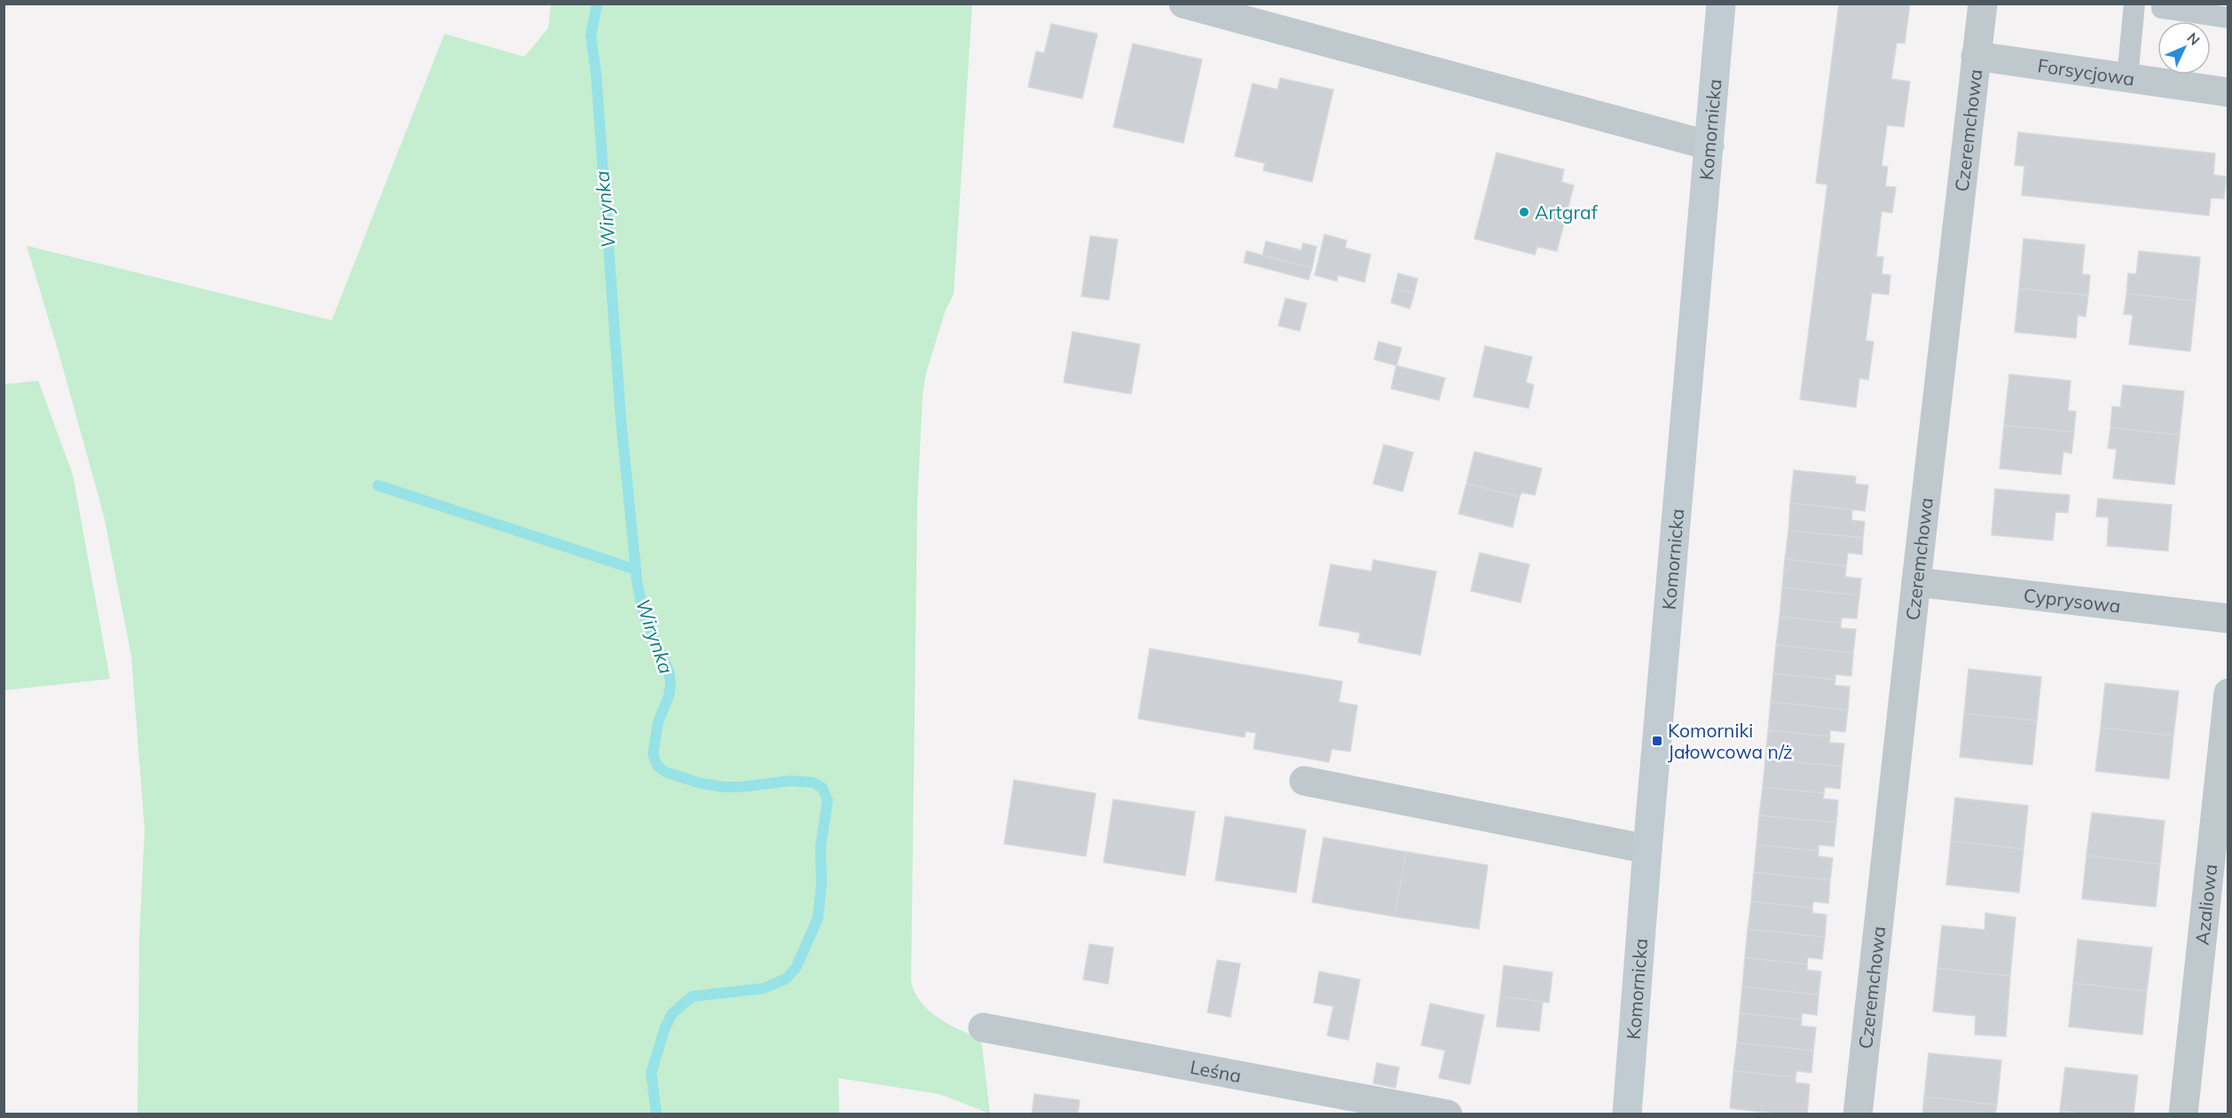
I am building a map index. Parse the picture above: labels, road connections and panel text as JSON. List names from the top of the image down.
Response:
{
  "streets": {
    "street": [
      "Forsycjowa",
      "Komornicka",
      "Czeremchowa",
      "Cyprysowa",
      "Azaliowa",
      "Leśna"
    ]
  },
  "crossings": [
    ["Forsycjowa", "Czeremchowa"],
    ["Czeremchowa", "Cyprysowa"]
  ],
  "water": ["Wirynka"],
  "places": {
    "other": ["Artgraf"],
    "transit": ["Komorniki Jałowcowa n/ż"]
  },
  "north": "top right"
}
